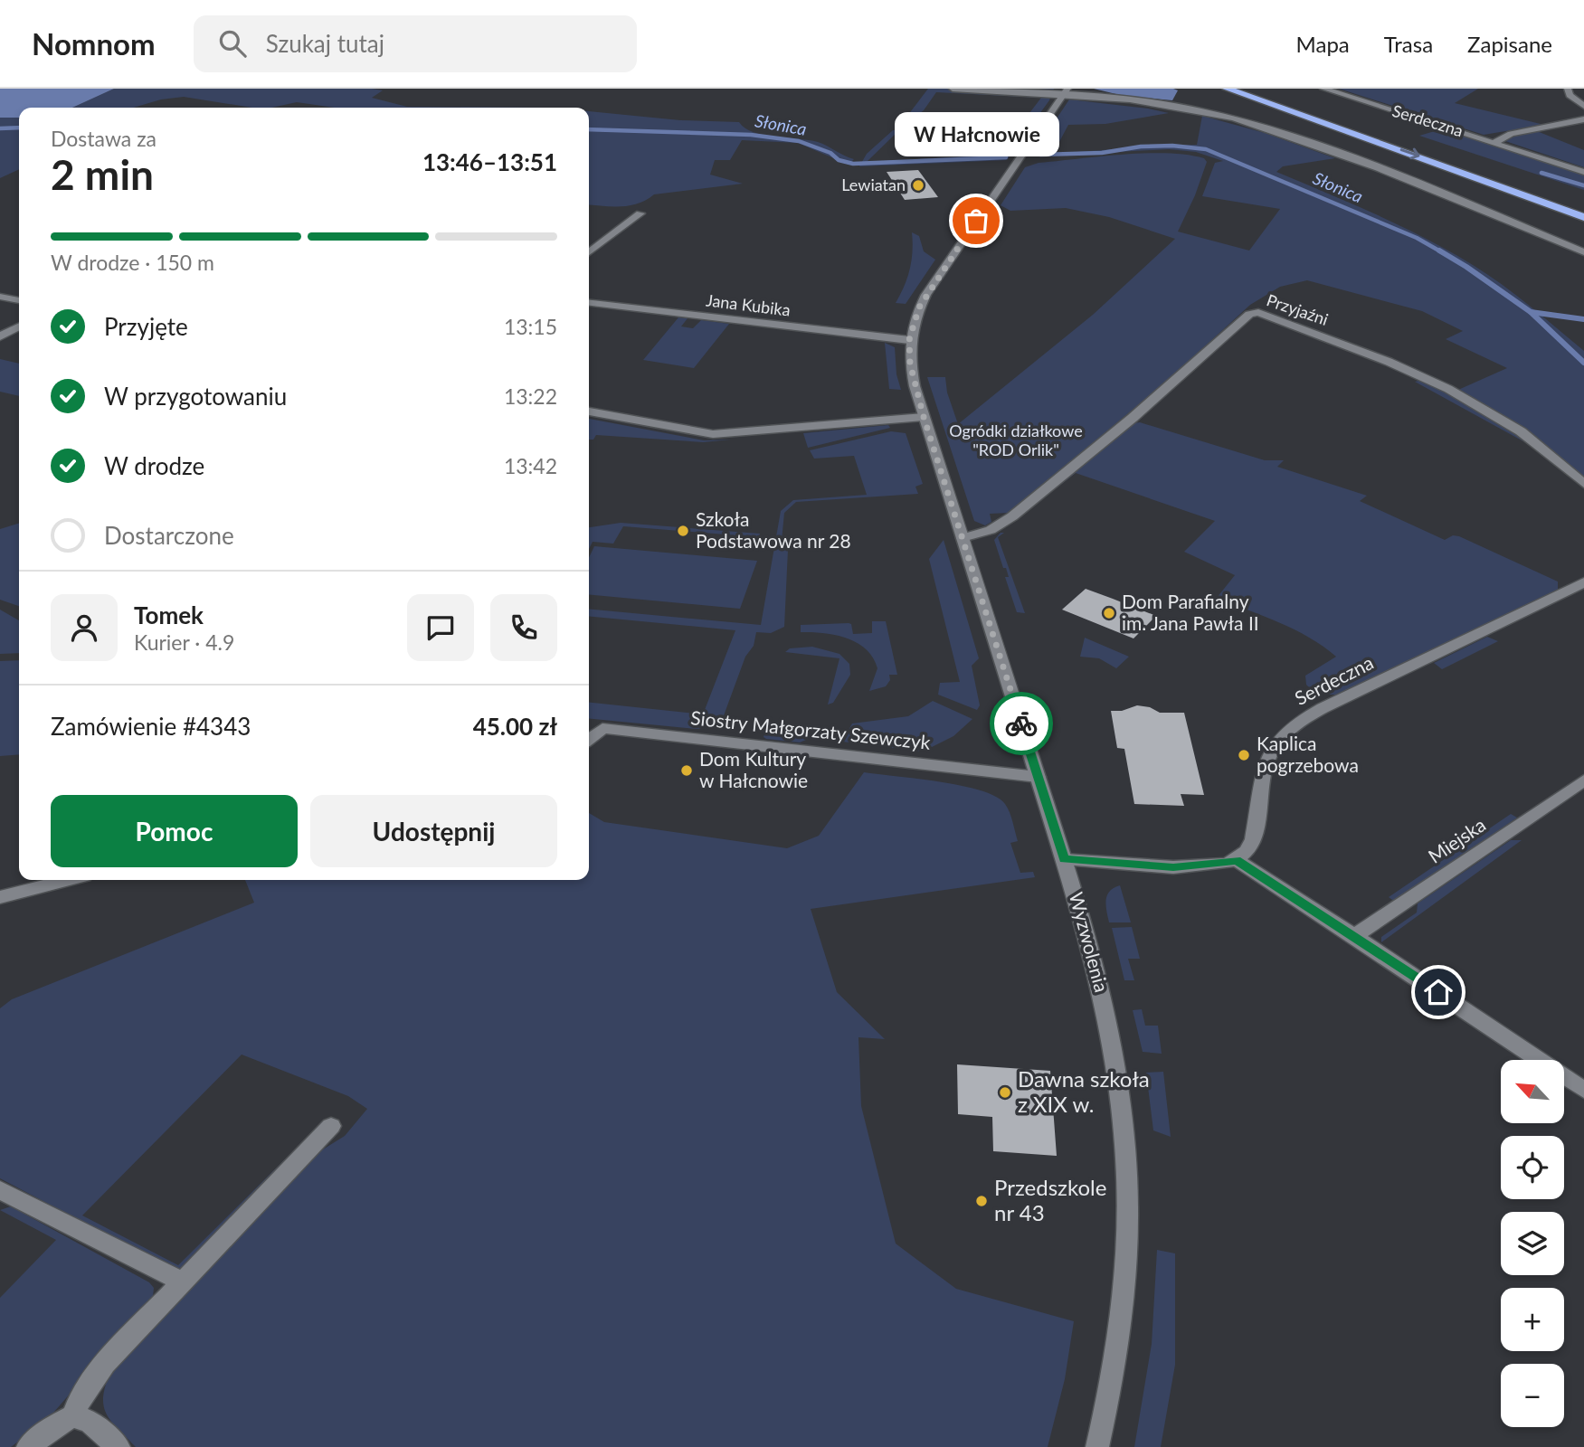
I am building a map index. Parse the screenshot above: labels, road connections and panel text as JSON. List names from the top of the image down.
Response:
{
  "streets": {
    "street": [
      "Serdeczna",
      "Jana Kubika",
      "Przyjaźni",
      "Siostry Małgorzaty Szewczyk",
      "Miejska",
      "Wyzwolenia"
    ]
  },
  "crossings": [
    ["Jana Kubika", "Wyzwolenia"],
    ["Przyjaźni", "Wyzwolenia"],
    ["Siostry Małgorzaty Szewczyk", "Wyzwolenia"]
  ],
  "water": ["Słonica"],
  "parks": ["Ogródki działkowe \"ROD Orlik\""],
  "places": [
    "Lewiatan",
    "W Hałcnowie",
    "Szkoła Podstawowa nr 28",
    "Dom Parafialny im. Jana Pawła II",
    "Kaplica pogrzebowa",
    "Dom Kultury w Hałcnowie",
    "Dawna szkoła z XIX w.",
    "Przedszkole nr 43"
  ],
  "north": "top left",
  "page": {
    "header": "Nomnom",
    "search": "Szukaj tutaj",
    "nav": ["Mapa", "Trasa", "Zapisane"],
    "heading": ["2 min", "Dostawa za", "13:46–13:51"],
    "panel": [
      "Tomek",
      "Kurier · 4.9",
      "Zamówienie #4343",
      "45.00 zł"
    ],
    "bubble": "W Hałcnowie",
    "bar": "W drodze · 150 m",
    "list": [
      ["Przyjęte", "13:15"],
      ["W przygotowaniu", "13:22"],
      ["W drodze", "13:42"],
      "Dostarczone"
    ],
    "buttons": ["Pomoc", "Udostępnij"],
    "map_buttons": ["+", "−"]
  }
}
